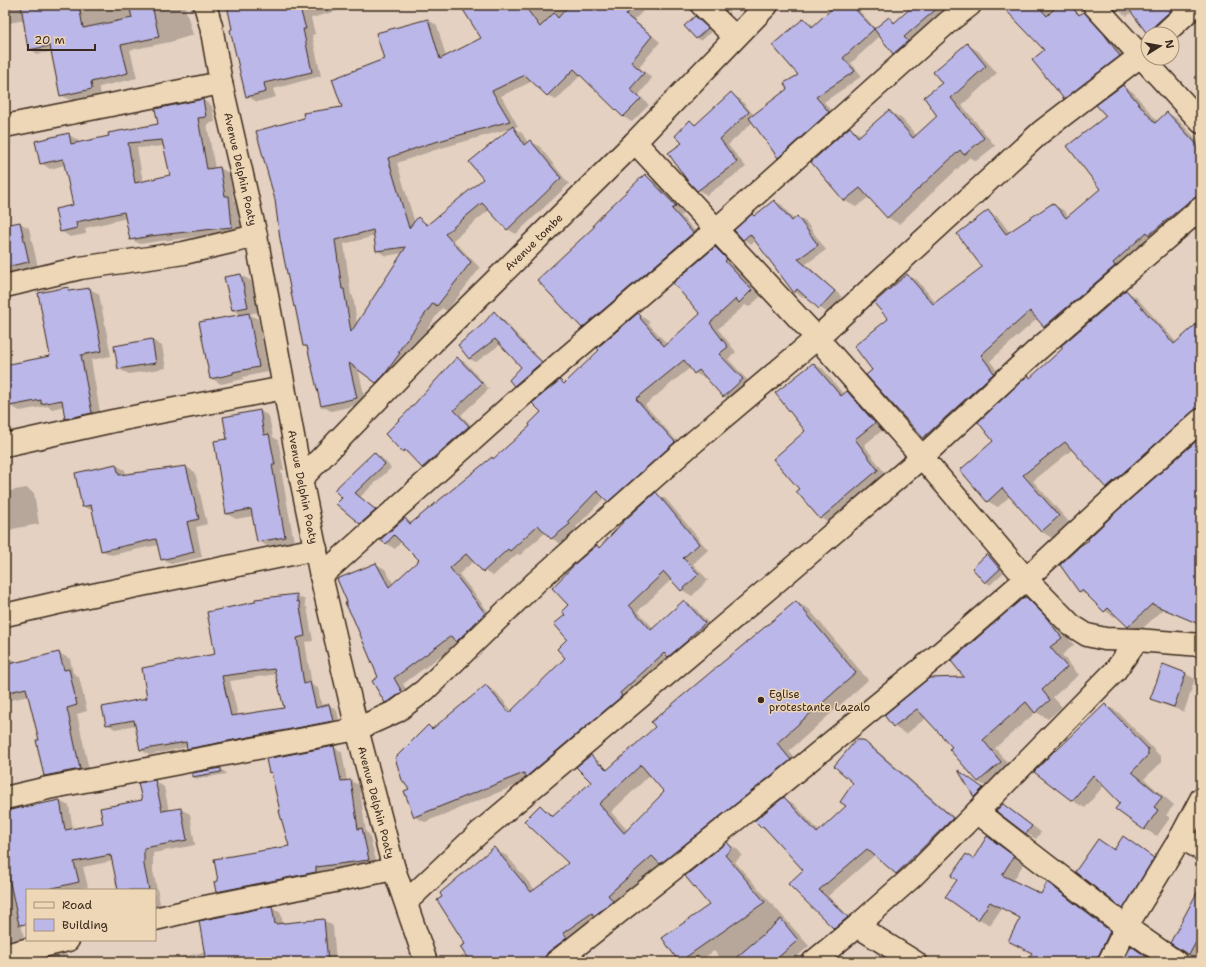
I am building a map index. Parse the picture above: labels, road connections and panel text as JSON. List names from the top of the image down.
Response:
{
  "streets": {
    "street": ["Avenue Delphin Poaty", "Avenue tombe"]
  },
  "crossings": [
    ["Avenue Delphin Poaty", "Avenue tombe"]
  ],
  "places": ["Eglise protestante Lazalo"],
  "legend": ["Road", "Building"],
  "scale_bar": "20 m",
  "north": "right"
}
